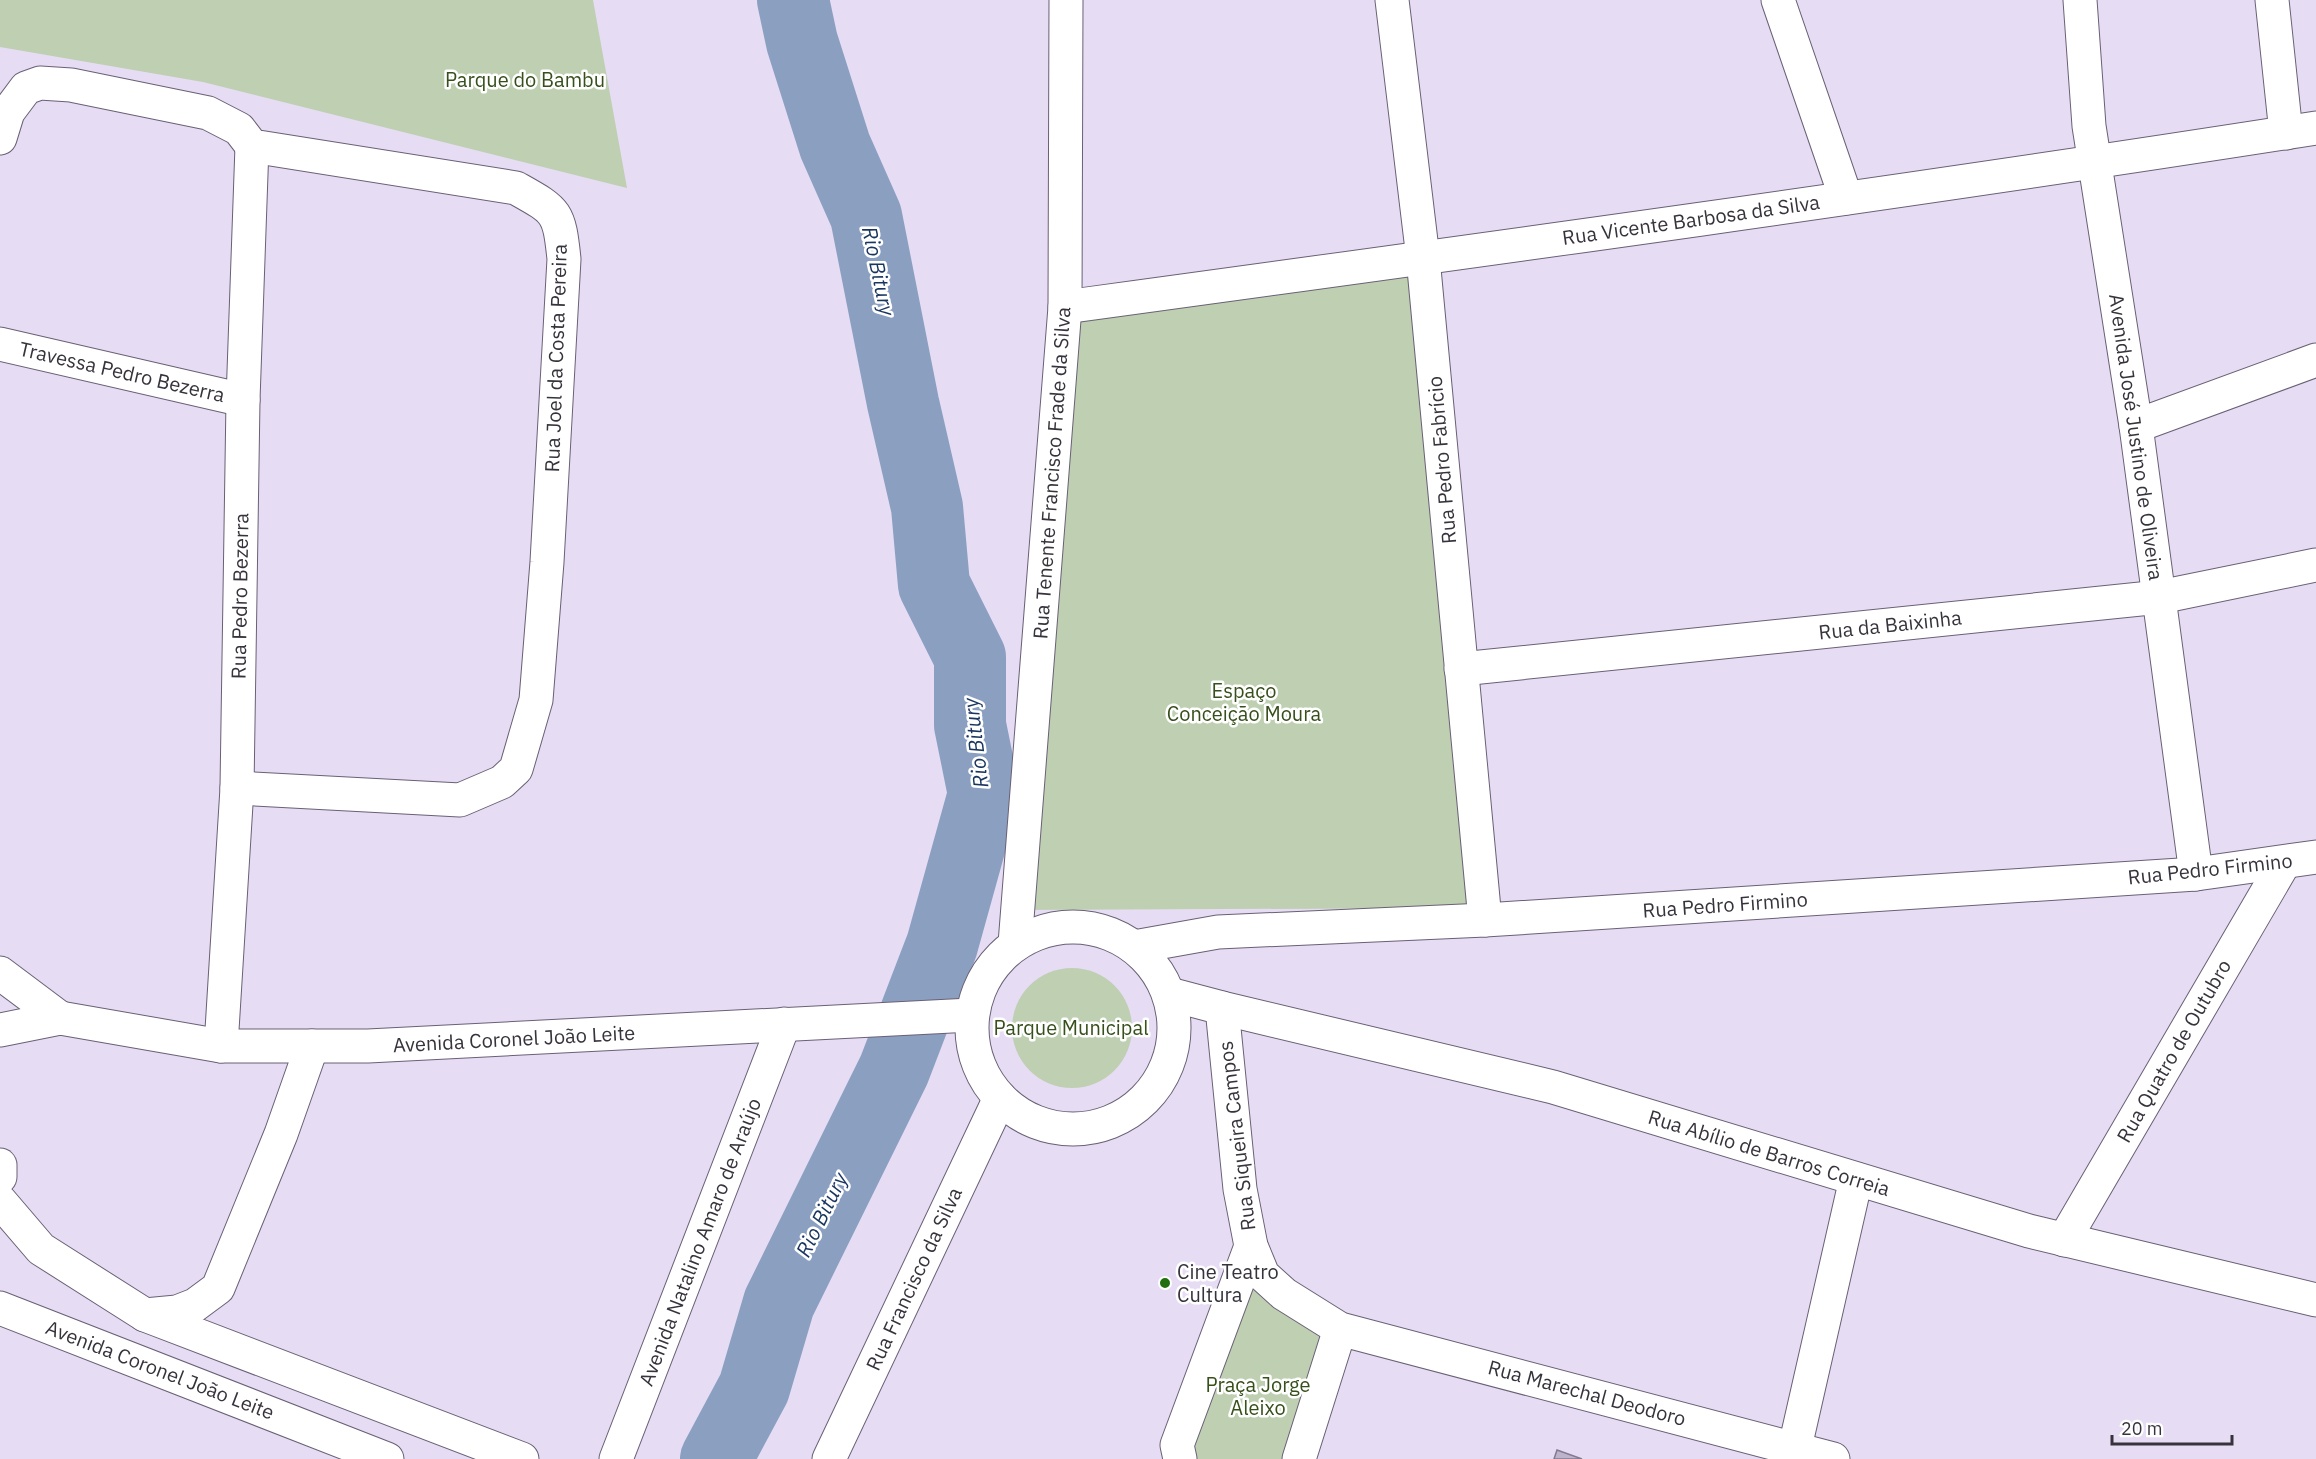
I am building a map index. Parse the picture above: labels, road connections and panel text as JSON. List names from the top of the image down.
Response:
{
  "streets": {
    "street": [
      "Rua Vicente Barbosa da Silva",
      "Rua Joel da Costa Pereira",
      "Travessa Pedro Bezerra",
      "Avenida José Justino de Oliveira",
      "Rua Pedro Fabrício",
      "Rua Tenente Francisco Frade da Silva",
      "Rua Pedro Bezerra",
      "Rua da Baixinha",
      "Rua Pedro Firmino",
      "Avenida Coronel João Leite",
      "Rua Quatro de Outubro",
      "Rua Siqueira Campos",
      "Rua Abílio de Barros Correia",
      "Avenida Natalino Amaro de Araújo",
      "Rua Francisco da Silva",
      "Rua Marechal Deodoro"
    ]
  },
  "crossings": [
    ["Rua Vicente Barbosa da Silva", "Avenida José Justino de Oliveira"],
    ["Rua Vicente Barbosa da Silva", "Rua Pedro Fabrício"],
    ["Rua Vicente Barbosa da Silva", "Rua Tenente Francisco Frade da Silva"],
    ["Rua Joel da Costa Pereira", "Rua Pedro Bezerra"],
    ["Travessa Pedro Bezerra", "Rua Pedro Bezerra"],
    ["Avenida José Justino de Oliveira", "Rua da Baixinha"],
    ["Avenida José Justino de Oliveira", "Rua Pedro Firmino"],
    ["Rua Pedro Fabrício", "Rua da Baixinha"],
    ["Rua Pedro Fabrício", "Rua Pedro Firmino"],
    ["Rua Tenente Francisco Frade da Silva", "Rua Pedro Firmino"],
    ["Rua Tenente Francisco Frade da Silva", "Avenida Coronel João Leite"],
    ["Rua Tenente Francisco Frade da Silva", "Rua Abílio de Barros Correia"],
    ["Rua Tenente Francisco Frade da Silva", "Rua Francisco da Silva"],
    ["Rua Pedro Bezerra", "Avenida Coronel João Leite"],
    ["Rua Pedro Firmino", "Avenida Coronel João Leite"],
    ["Rua Pedro Firmino", "Rua Quatro de Outubro"],
    ["Rua Pedro Firmino", "Rua Abílio de Barros Correia"],
    ["Rua Pedro Firmino", "Rua Francisco da Silva"],
    ["Avenida Coronel João Leite", "Rua Abílio de Barros Correia"],
    ["Avenida Coronel João Leite", "Avenida Natalino Amaro de Araújo"],
    ["Avenida Coronel João Leite", "Rua Francisco da Silva"],
    ["Rua Quatro de Outubro", "Rua Abílio de Barros Correia"],
    ["Rua Siqueira Campos", "Rua Abílio de Barros Correia"],
    ["Rua Siqueira Campos", "Rua Marechal Deodoro"],
    ["Rua Abílio de Barros Correia", "Rua Francisco da Silva"]
  ],
  "water": ["Rio Bitury"],
  "parks": [
    "Parque do Bambu",
    "Espaço Conceição Moura",
    "Parque Municipal",
    "Praça Jorge Aleixo"
  ],
  "places": ["Cine Teatro Cultura"],
  "scale_bar": "20 m"
}
